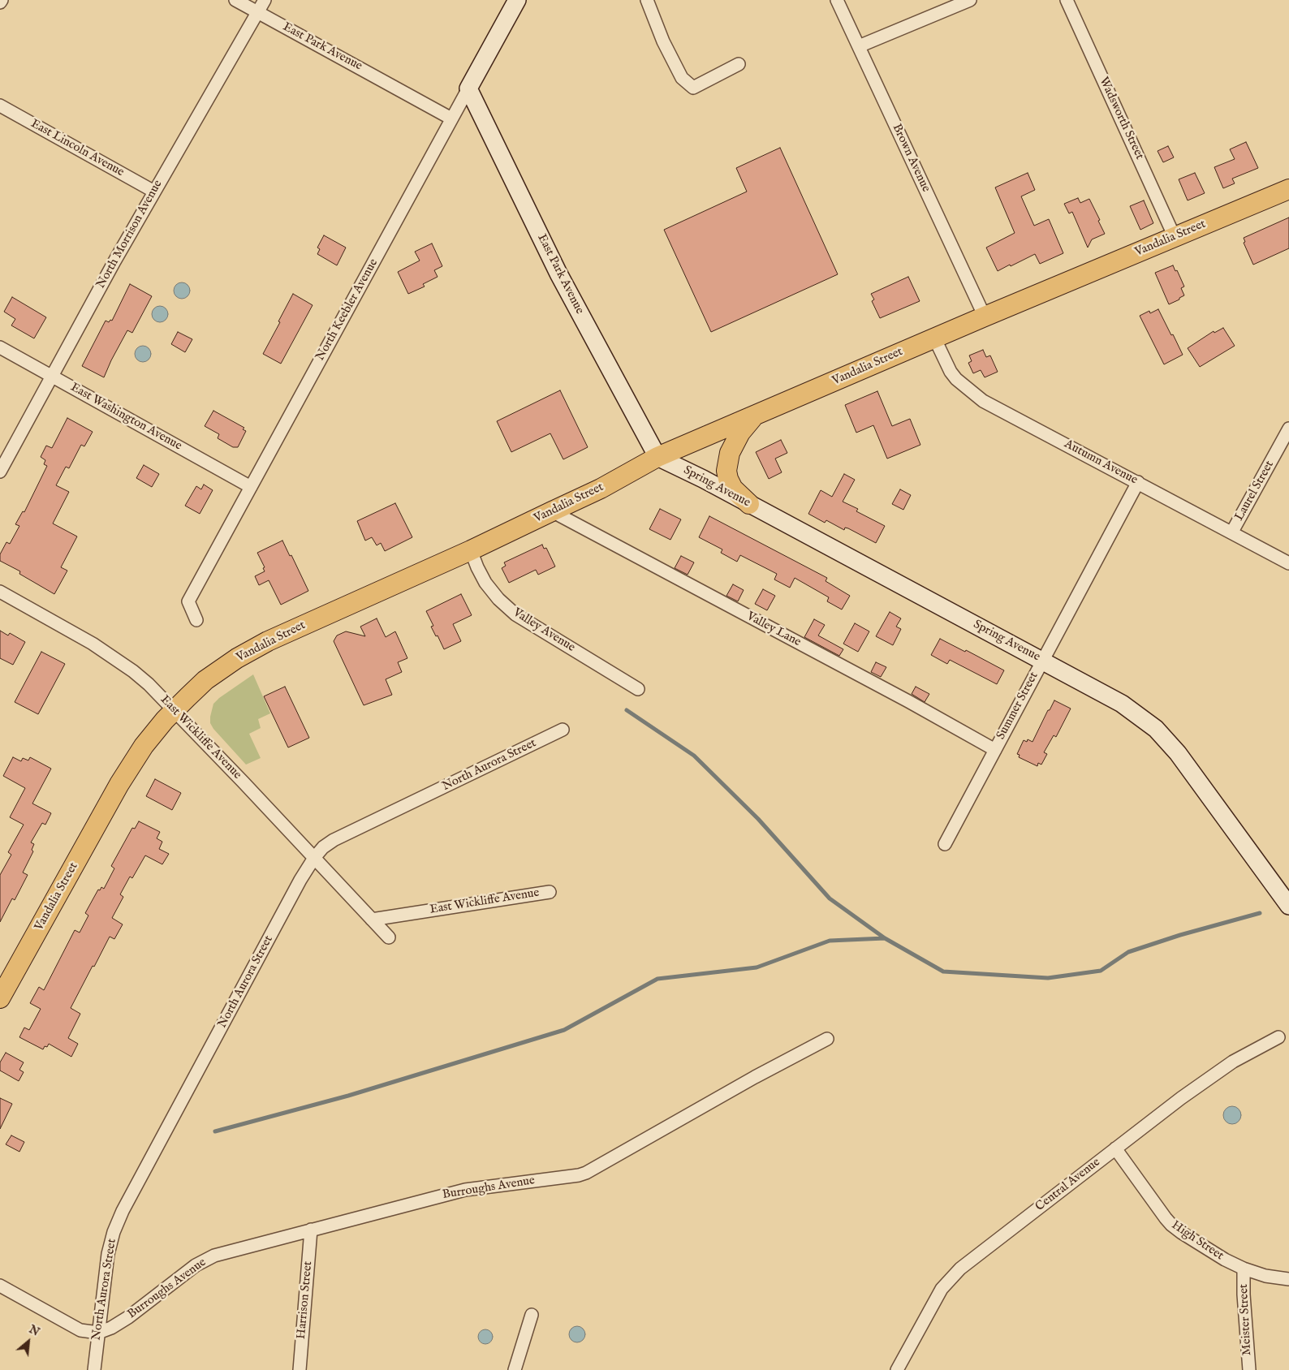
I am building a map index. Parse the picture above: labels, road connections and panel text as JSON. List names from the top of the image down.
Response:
{
  "streets": {
    "main road": ["Vandalia Street"],
    "street": [
      "East Park Avenue",
      "Wadsworth Street",
      "East Lincoln Avenue",
      "Brown Avenue",
      "North Morrison Avenue",
      "North Keebler Avenue",
      "East Washington Avenue",
      "Autumn Avenue",
      "Spring Avenue",
      "Laurel Street",
      "Valley Lane",
      "Valley Avenue",
      "Summer Street",
      "East Wickliffe Avenue",
      "North Aurora Street",
      "Central Avenue",
      "Burroughs Avenue",
      "High Street",
      "Harrison Street",
      "Meister Street"
    ]
  },
  "crossings": [
    ["East Park Avenue", "North Morrison Avenue"],
    ["East Park Avenue", "Vandalia Street"],
    ["East Park Avenue", "North Keebler Avenue"],
    ["East Park Avenue", "Spring Avenue"],
    ["Wadsworth Street", "Vandalia Street"],
    ["East Lincoln Avenue", "North Morrison Avenue"],
    ["Brown Avenue", "Vandalia Street"],
    ["North Morrison Avenue", "East Washington Avenue"],
    ["Vandalia Street", "Autumn Avenue"],
    ["Vandalia Street", "Spring Avenue"],
    ["Vandalia Street", "Valley Lane"],
    ["Vandalia Street", "Valley Avenue"],
    ["Vandalia Street", "East Wickliffe Avenue"],
    ["North Keebler Avenue", "East Washington Avenue"],
    ["Autumn Avenue", "Laurel Street"],
    ["Autumn Avenue", "Summer Street"],
    ["Spring Avenue", "Summer Street"],
    ["Valley Lane", "Summer Street"],
    ["East Wickliffe Avenue", "North Aurora Street"],
    ["North Aurora Street", "Burroughs Avenue"],
    ["Central Avenue", "High Street"],
    ["Burroughs Avenue", "Harrison Street"],
    ["High Street", "Meister Street"]
  ],
  "north": "top right"
}
